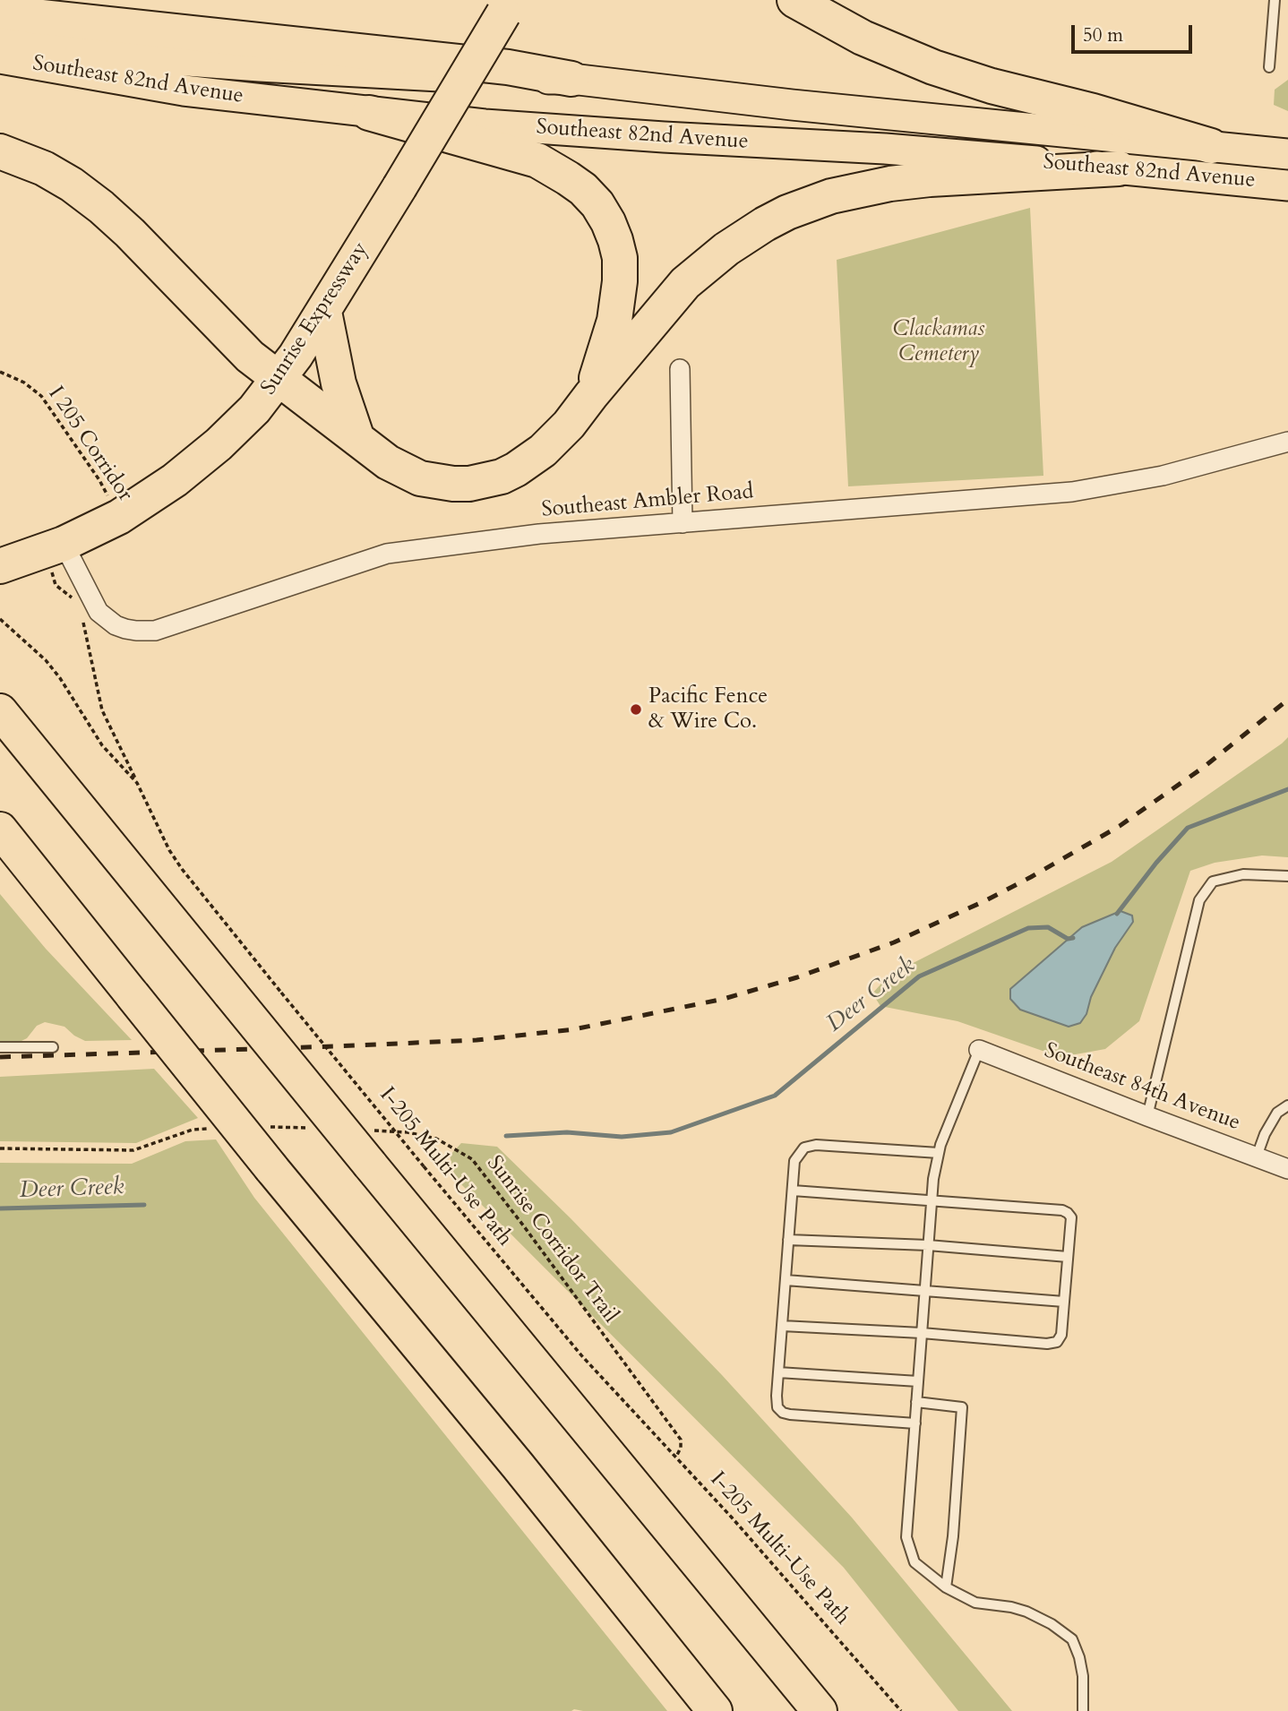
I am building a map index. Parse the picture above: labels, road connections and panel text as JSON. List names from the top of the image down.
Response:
{
  "streets": {
    "highway": ["Sunrise Expressway"],
    "main road": ["Southeast 82nd Avenue"],
    "street": ["Southeast Ambler Road", "Southeast 84th Avenue"],
    "path": ["I 205 Corridor", "I-205 Multi-Use Path", "Sunrise Corridor Trail"]
  },
  "crossings": [
    ["Sunrise Expressway", "I 205 Corridor"],
    ["Sunrise Expressway", "Southeast Ambler Road"],
    ["I-205 Multi-Use Path", "Sunrise Corridor Trail"]
  ],
  "water": ["Deer Creek"],
  "parks": ["Clackamas Cemetery"],
  "places": ["Pacific Fence & Wire Co."],
  "scale_bar": "50 m"
}
